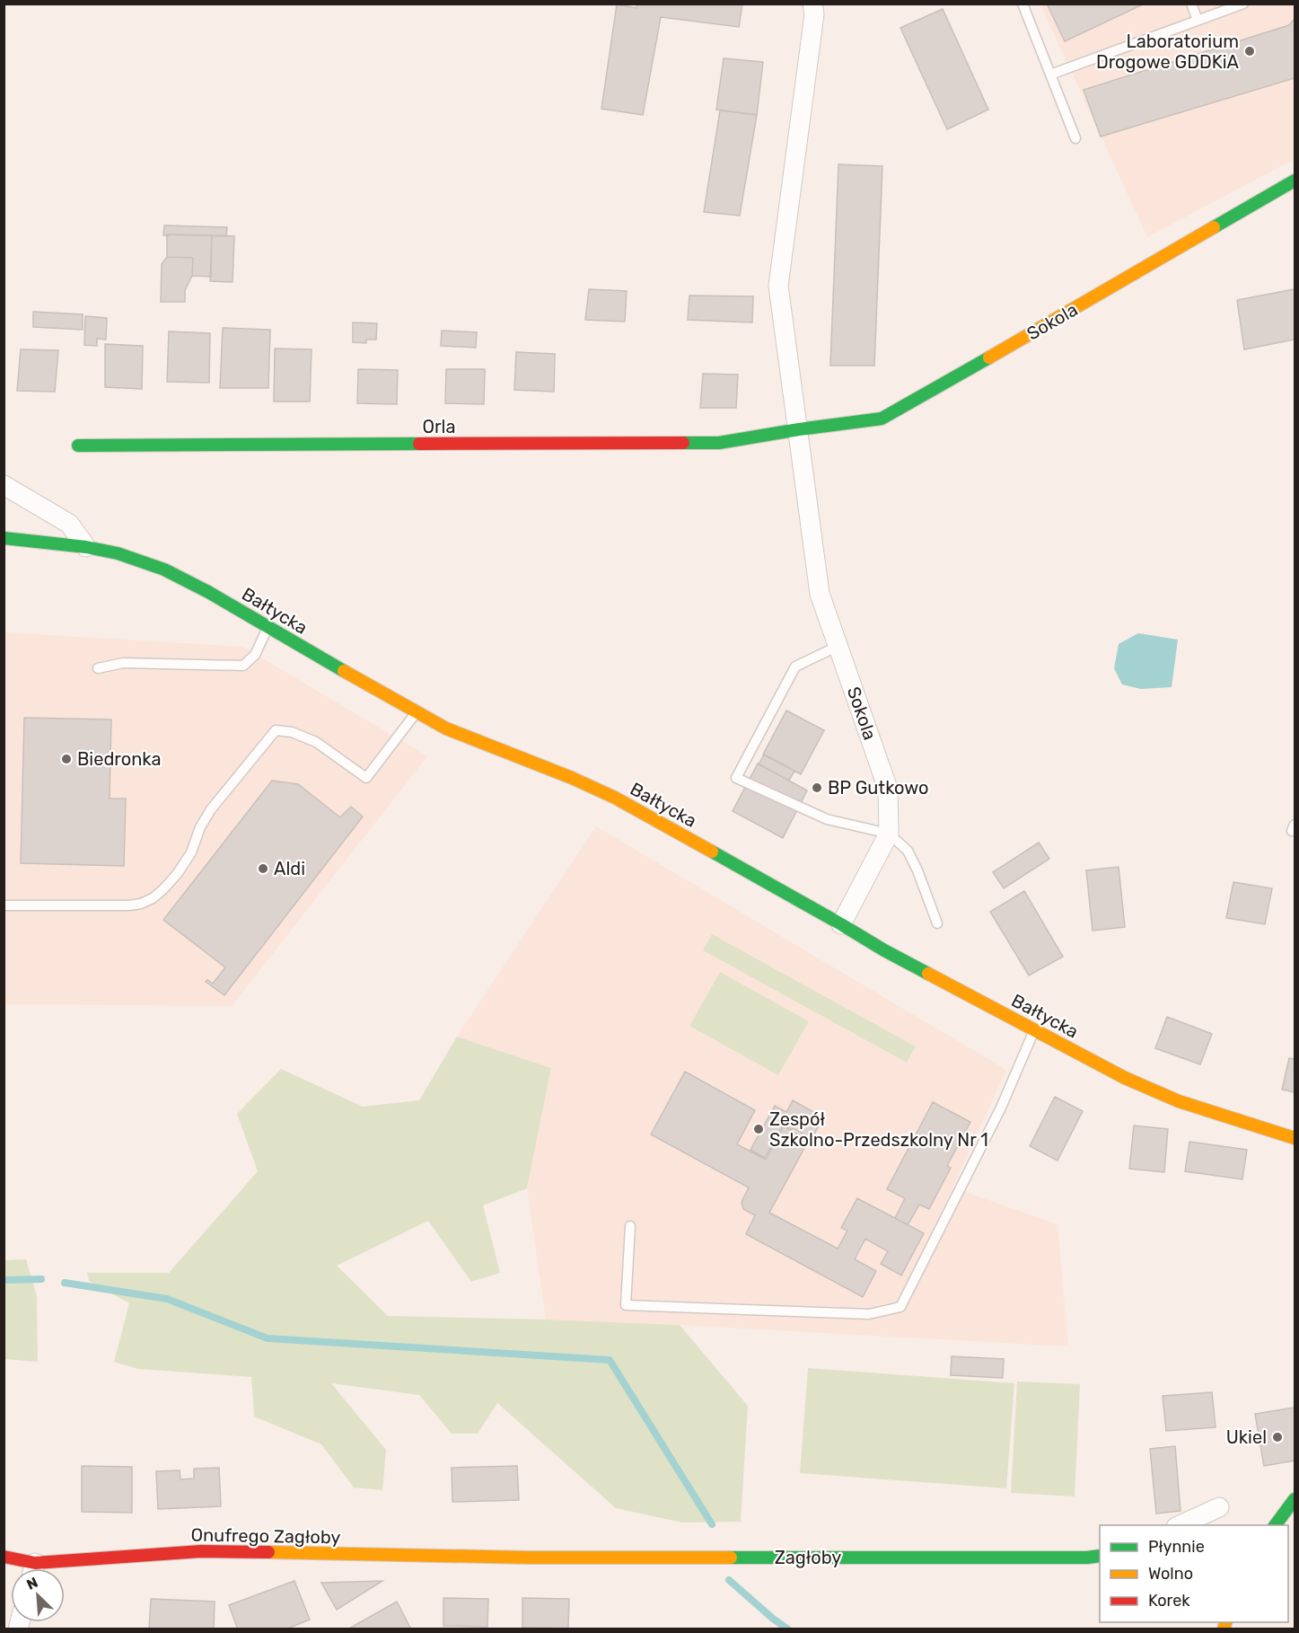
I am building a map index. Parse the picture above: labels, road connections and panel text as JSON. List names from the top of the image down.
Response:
{
  "streets": {
    "street": [
      "Sokola",
      "Orla",
      "Bałtycka",
      "Onufrego Zagłoby",
      "Zagłoby"
    ]
  },
  "crossings": [
    ["Sokola", "Orla"],
    ["Sokola", "Bałtycka"],
    ["Onufrego Zagłoby", "Zagłoby"]
  ],
  "places": [
    "Laboratorium Drogowe GDDKiA",
    "Biedronka",
    "BP Gutkowo",
    "Aldi",
    "Zespół Szkolno-Przedszkolny Nr 1",
    "Ukiel"
  ],
  "legend": ["Płynnie", "Wolno", "Korek"],
  "north": "top left"
}
